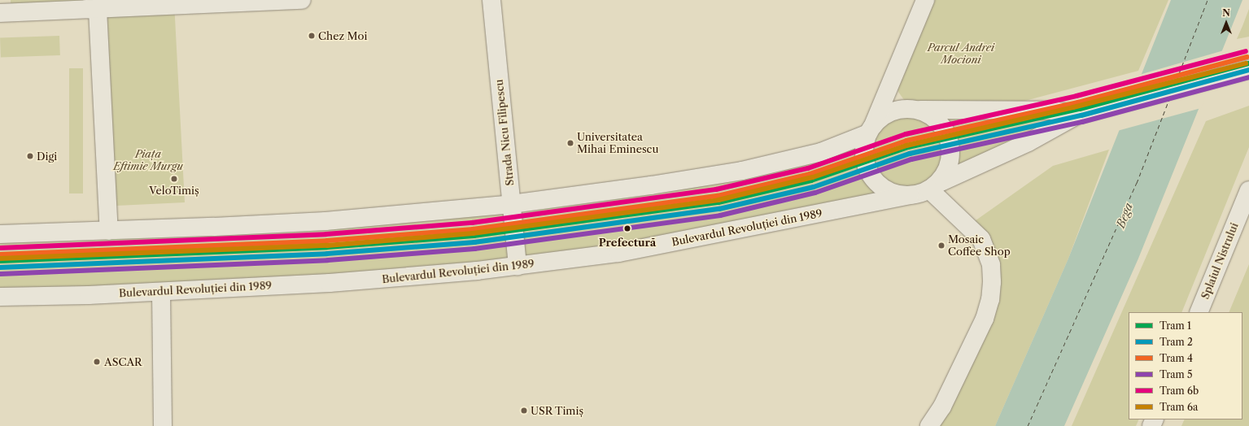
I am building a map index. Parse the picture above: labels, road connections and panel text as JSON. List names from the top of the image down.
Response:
{
  "streets": {
    "street": ["Strada Nicu Filipescu", "Bulevardul Revoluției din 1989", "Splaiul Nistrului"]
  },
  "crossings": [
    ["Strada Nicu Filipescu", "Bulevardul Revoluției din 1989"]
  ],
  "water": ["Bega"],
  "parks": ["Parcul Andrei Mocioni", "Piața Eftimie Murgu"],
  "places": [
    "Chez Moi",
    "Universitatea Mihai Eminescu",
    "Digi",
    "VeloTimiș",
    "Prefectură",
    "Mosaic Coffee Shop",
    "ASCAR",
    "USR Timiș"
  ],
  "lines": [
    "tram line 6b",
    "tram line 4",
    "tram line 1",
    "tram line 6a",
    "tram line 2",
    "tram line 5"
  ],
  "legend": [
    "Tram 1",
    "Tram 2",
    "Tram 4",
    "Tram 5",
    "Tram 6b",
    "Tram 6a"
  ],
  "north": "top"
}
